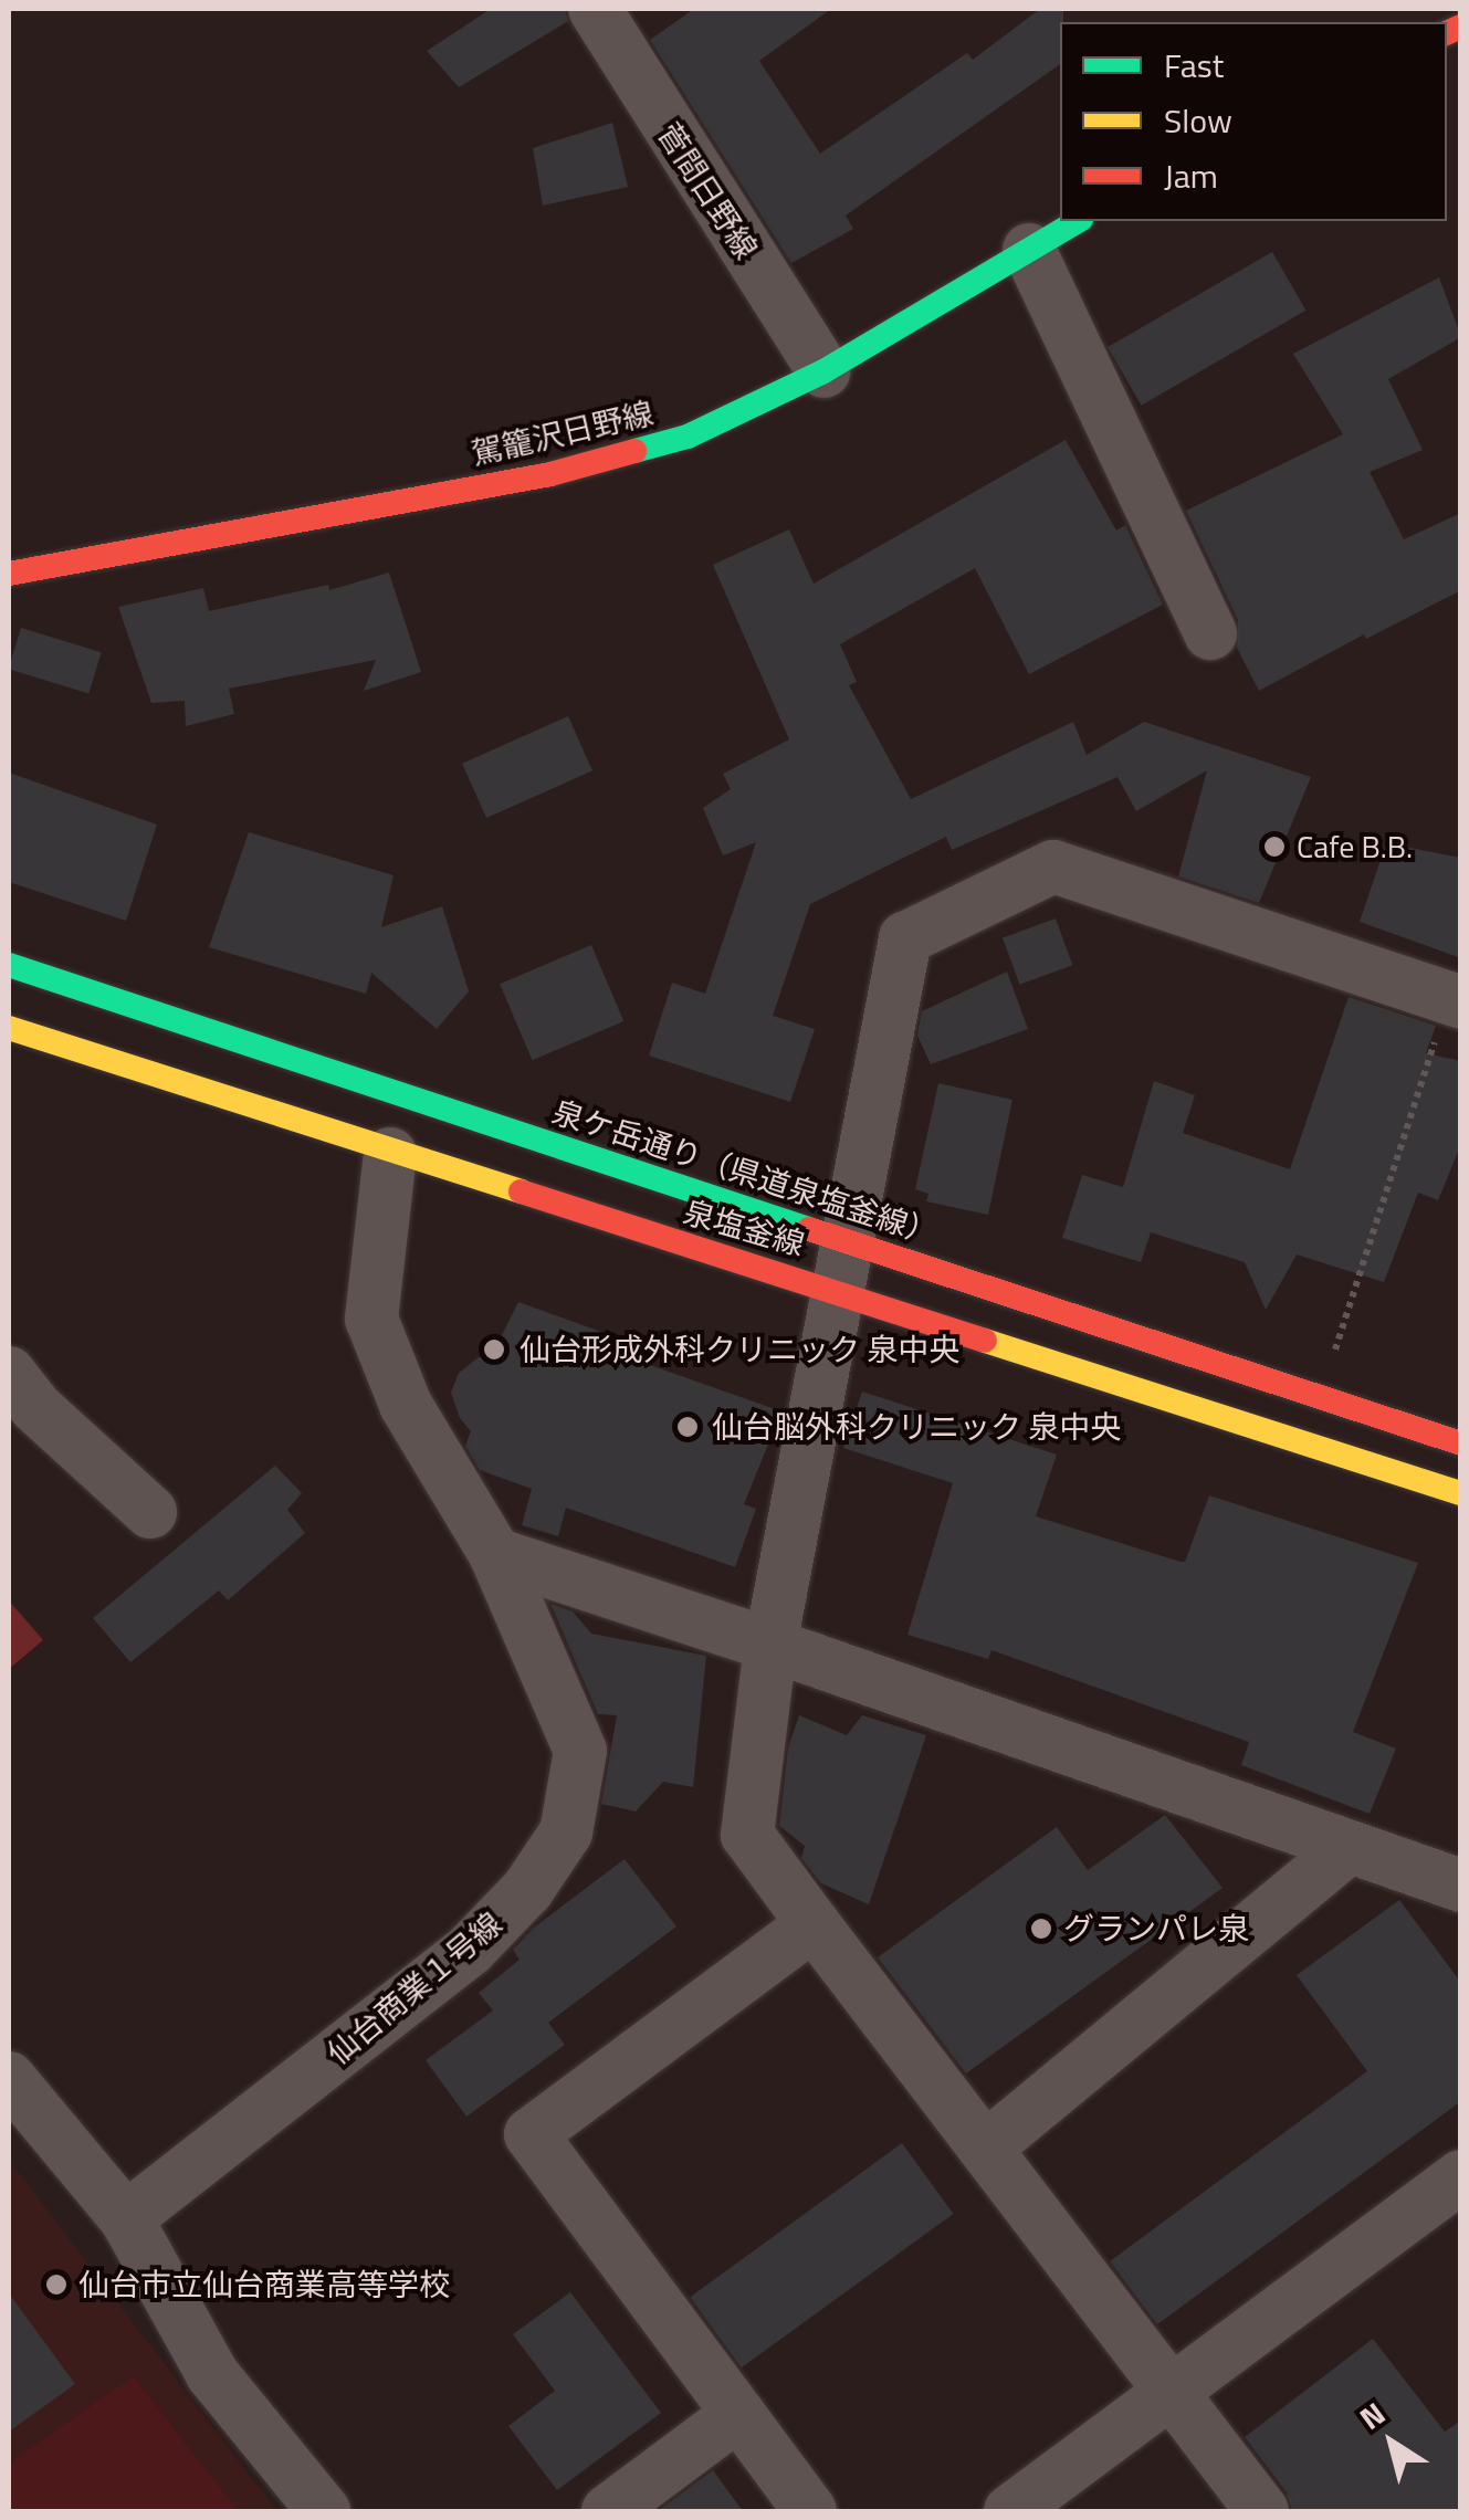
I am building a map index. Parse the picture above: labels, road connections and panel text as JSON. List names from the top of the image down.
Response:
{
  "streets": {
    "main road": ["駕籠沢日野線", "泉ケ岳通り（県道泉塩釜線）", "泉塩釜線"],
    "street": ["菅間日野線", "仙台商業１号線"]
  },
  "crossings": [
    ["菅間日野線", "駕籠沢日野線"],
    ["泉塩釜線", "仙台商業１号線"]
  ],
  "places": [
    "Cafe B.B.",
    "仙台形成外科クリニック 泉中央",
    "仙台脳外科クリニック 泉中央",
    "グランパレ泉",
    "仙台市立仙台商業高等学校"
  ],
  "legend": ["Fast", "Slow", "Jam"],
  "north": "top left"
}
